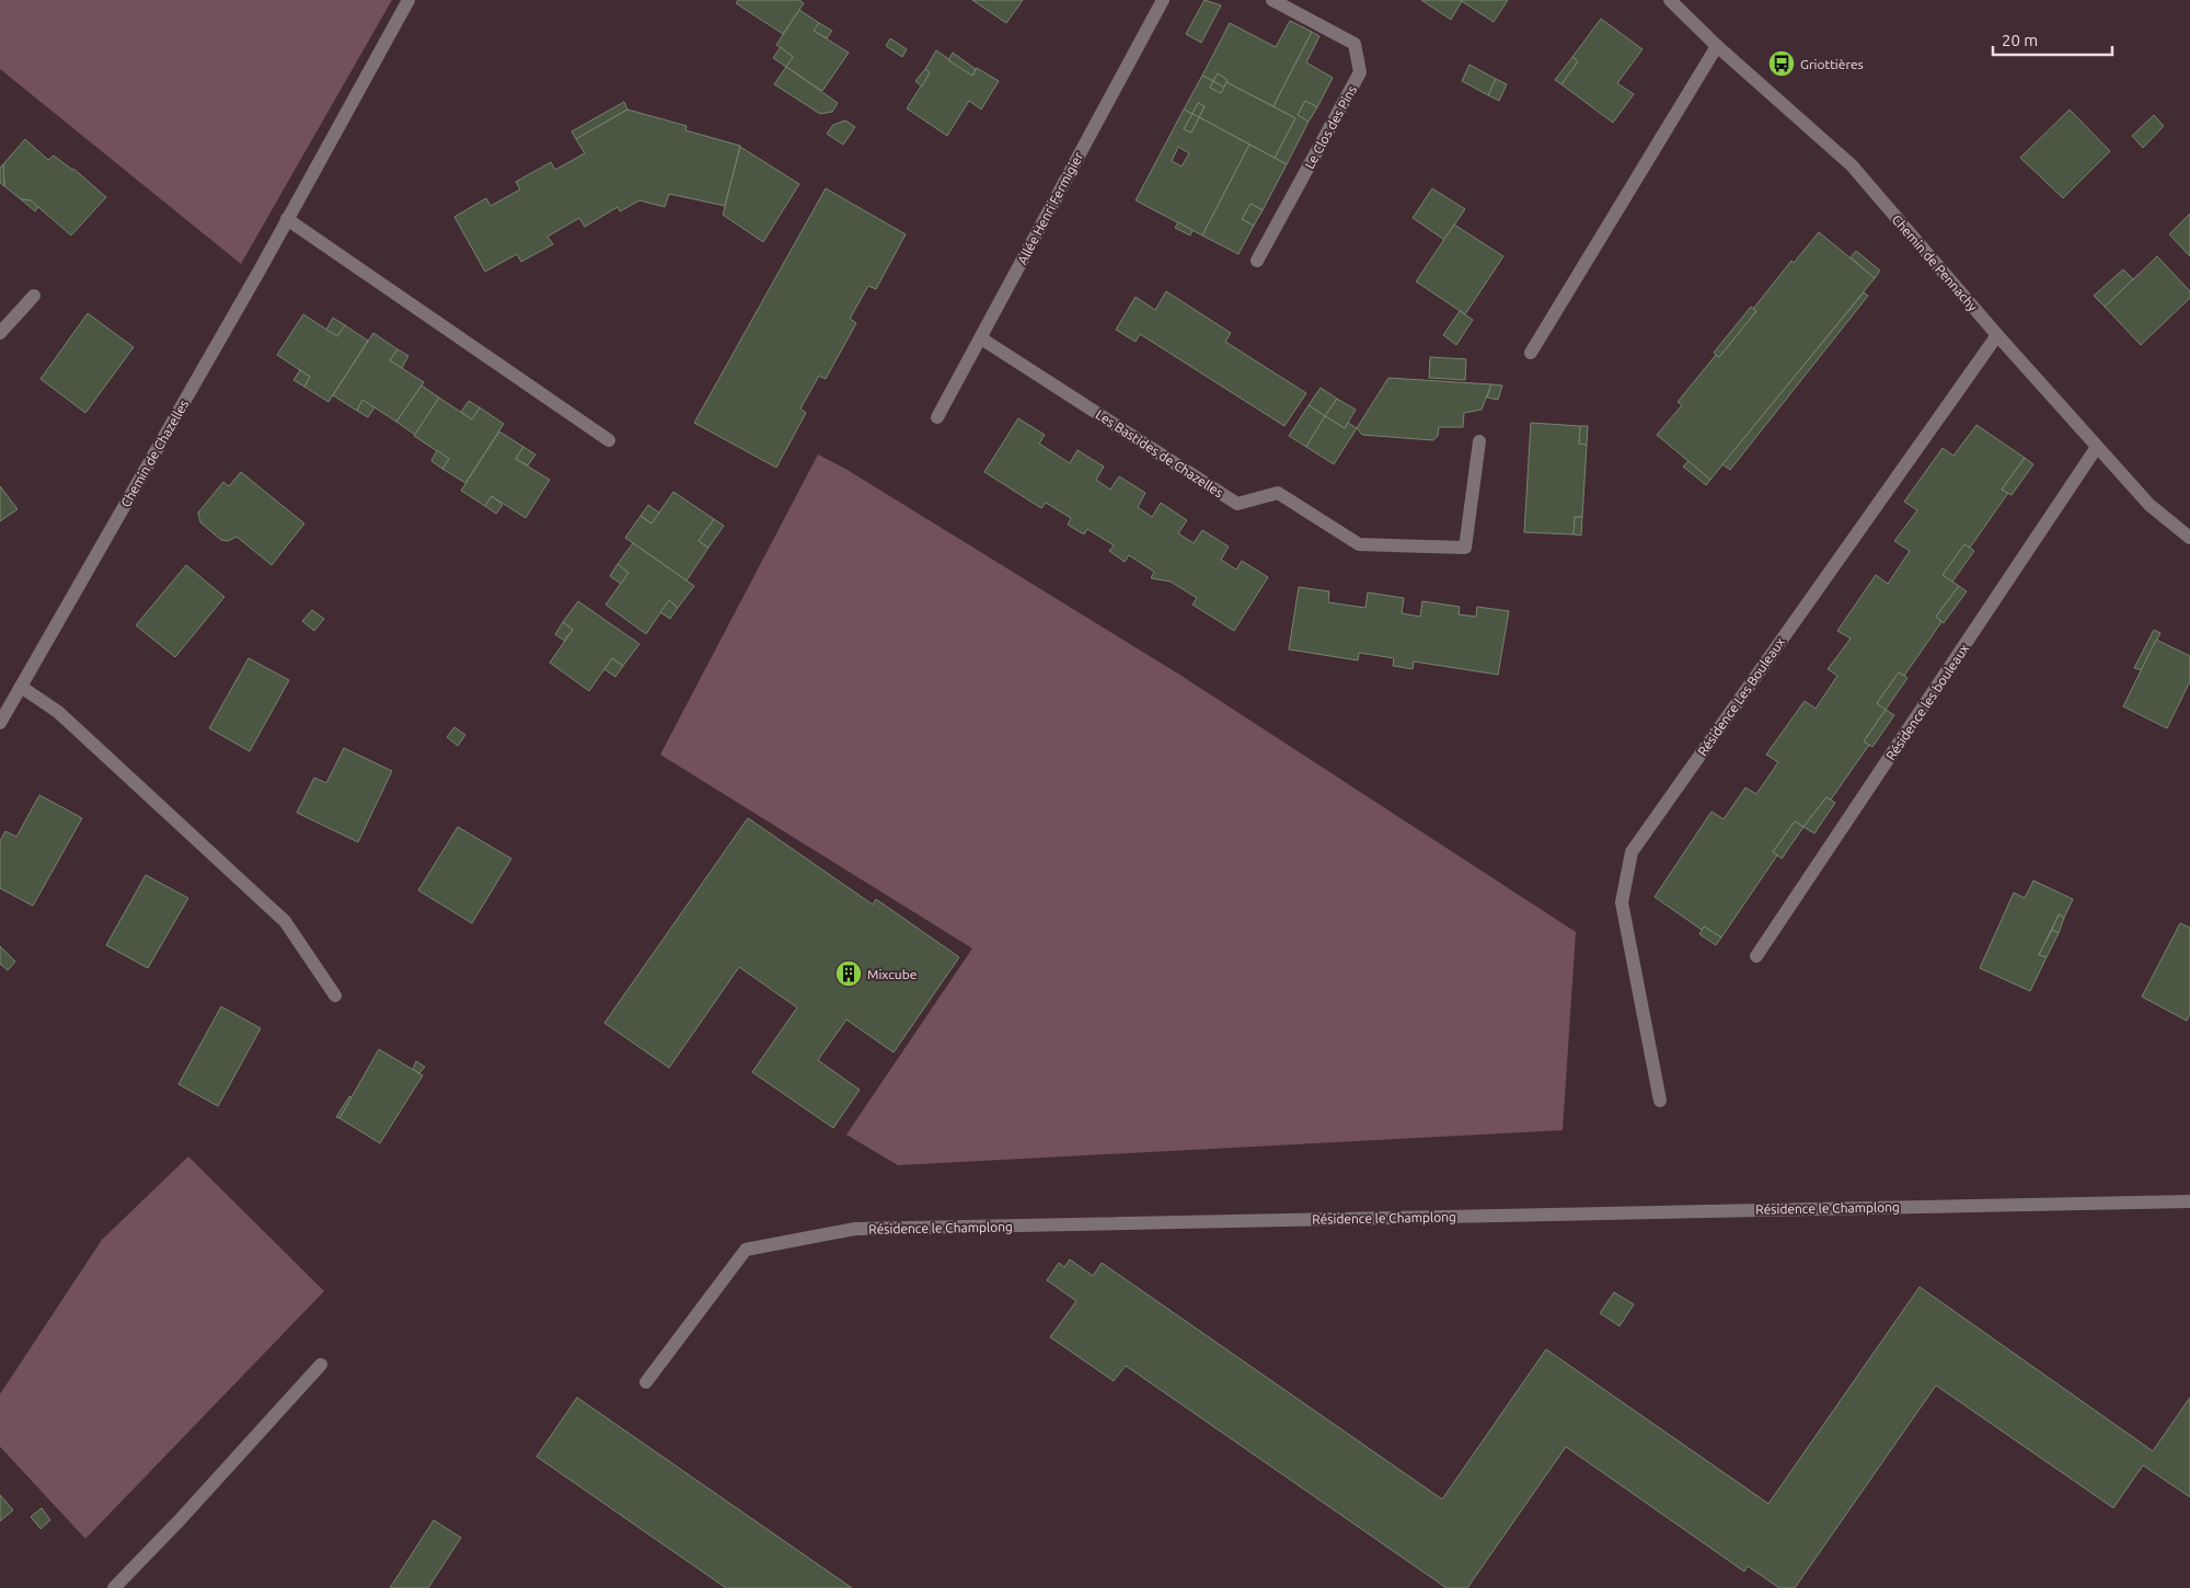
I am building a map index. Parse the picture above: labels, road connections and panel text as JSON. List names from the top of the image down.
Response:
{
  "streets": {
    "street": [
      "Le Clos des Pins",
      "Allée Henri Fermigier",
      "Chemin de Pennachy",
      "Chemin de Chazelles",
      "Les Bastides de Chazelles",
      "Résidence Les Bouleaux",
      "Résidence les bouleaux",
      "Résidence le Champlong"
    ]
  },
  "crossings": [
    ["Allée Henri Fermigier", "Les Bastides de Chazelles"],
    ["Chemin de Pennachy", "Résidence Les Bouleaux"],
    ["Chemin de Pennachy", "Résidence les bouleaux"]
  ],
  "places": {
    "bus stop": ["Griottières"],
    "building": ["Mixcube"]
  },
  "scale_bar": "20 m"
}
